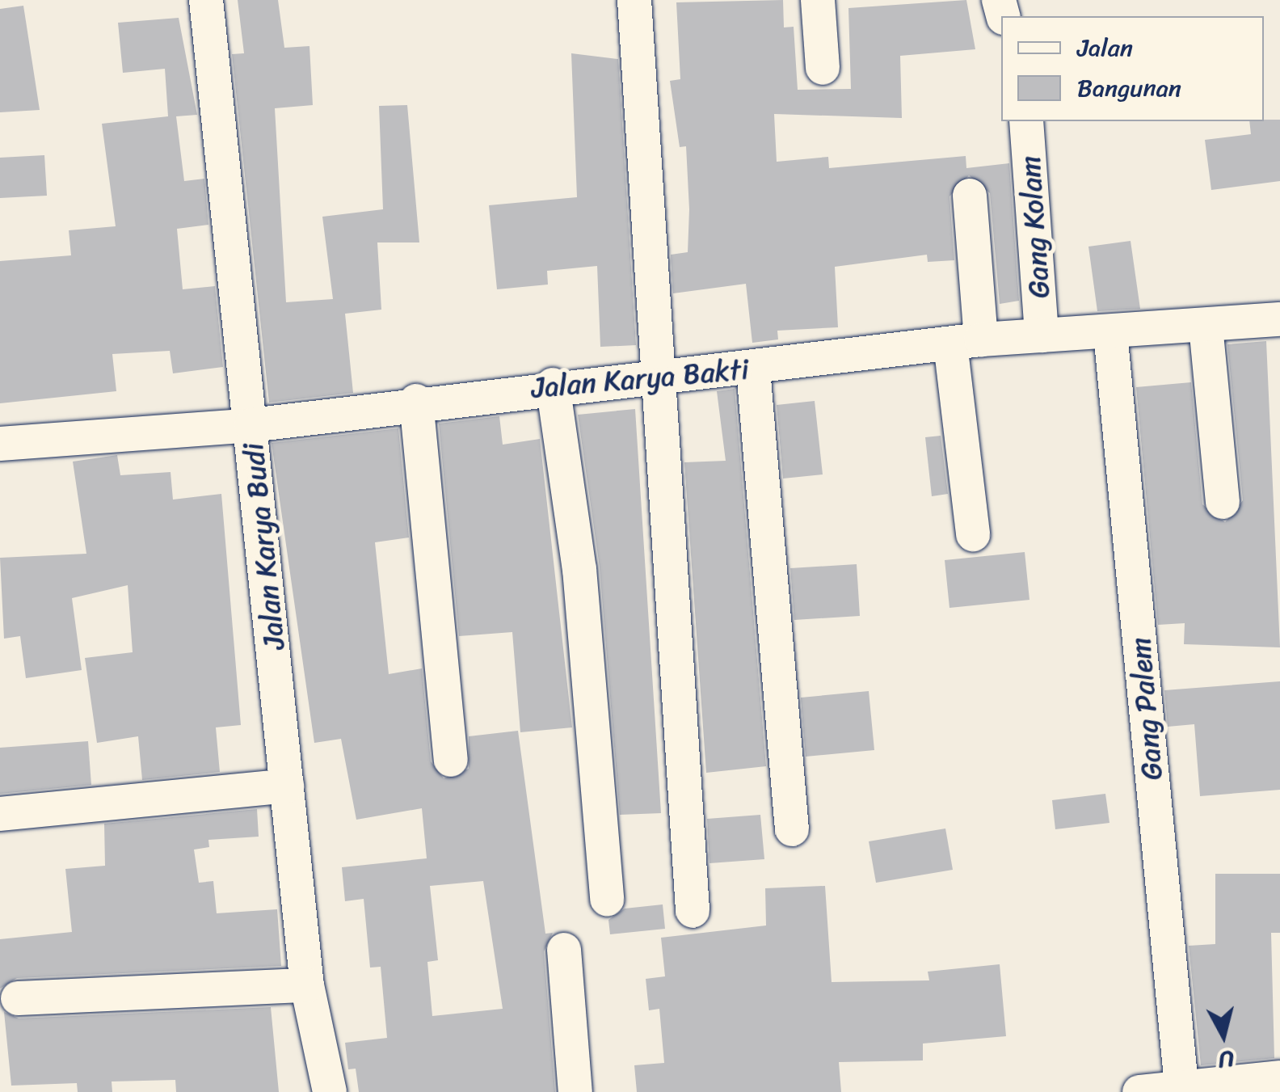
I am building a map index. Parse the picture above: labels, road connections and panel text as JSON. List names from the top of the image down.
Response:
{
  "streets": {
    "street": [
      "Gang Kolam",
      "Jalan Karya Bakti",
      "Jalan Karya Budi",
      "Gang Palem"
    ]
  },
  "crossings": [
    ["Gang Kolam", "Jalan Karya Bakti"],
    ["Jalan Karya Bakti", "Jalan Karya Budi"],
    ["Jalan Karya Bakti", "Gang Palem"]
  ],
  "legend": ["Jalan", "Bangunan"],
  "north": "bottom"
}
